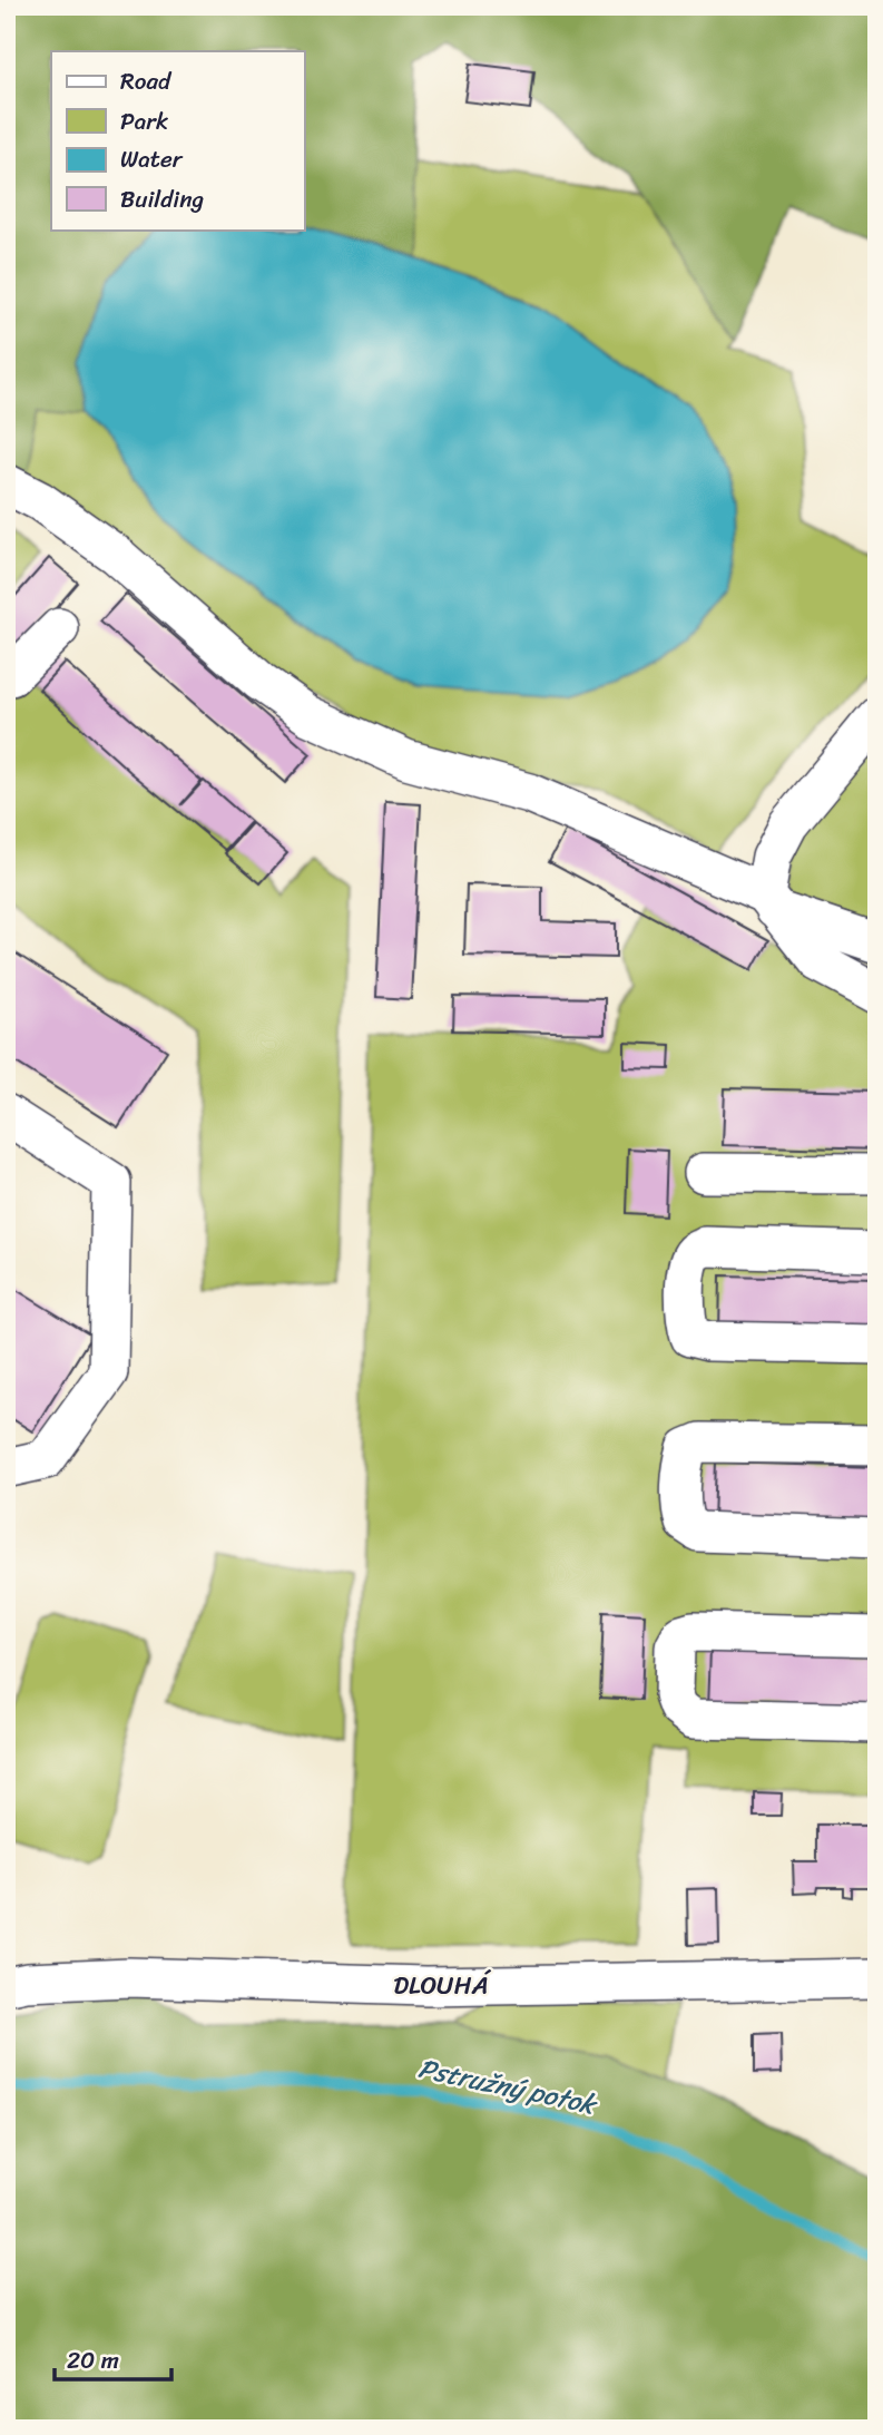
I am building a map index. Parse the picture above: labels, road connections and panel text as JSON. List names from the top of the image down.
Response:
{
  "streets": {
    "street": ["DLOUHÁ"]
  },
  "water": ["Pstružný potok"],
  "legend": [
    "Road",
    "Park",
    "Water",
    "Building"
  ],
  "scale_bar": "20 m"
}
